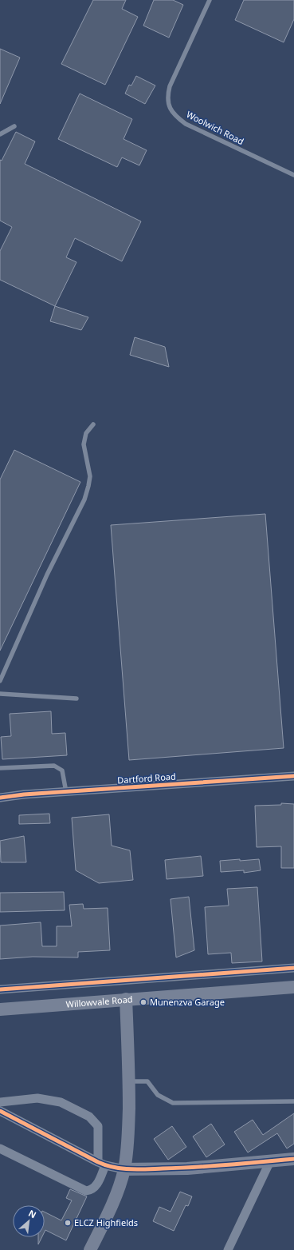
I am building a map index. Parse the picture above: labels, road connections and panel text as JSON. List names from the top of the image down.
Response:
{
  "streets": {
    "street": ["Dartford Road", "Willowvale Road"],
    "lane": ["Woolwich Road"]
  },
  "places": ["Munenzva Garage", "ELCZ Highfields"],
  "north": "top right"
}
